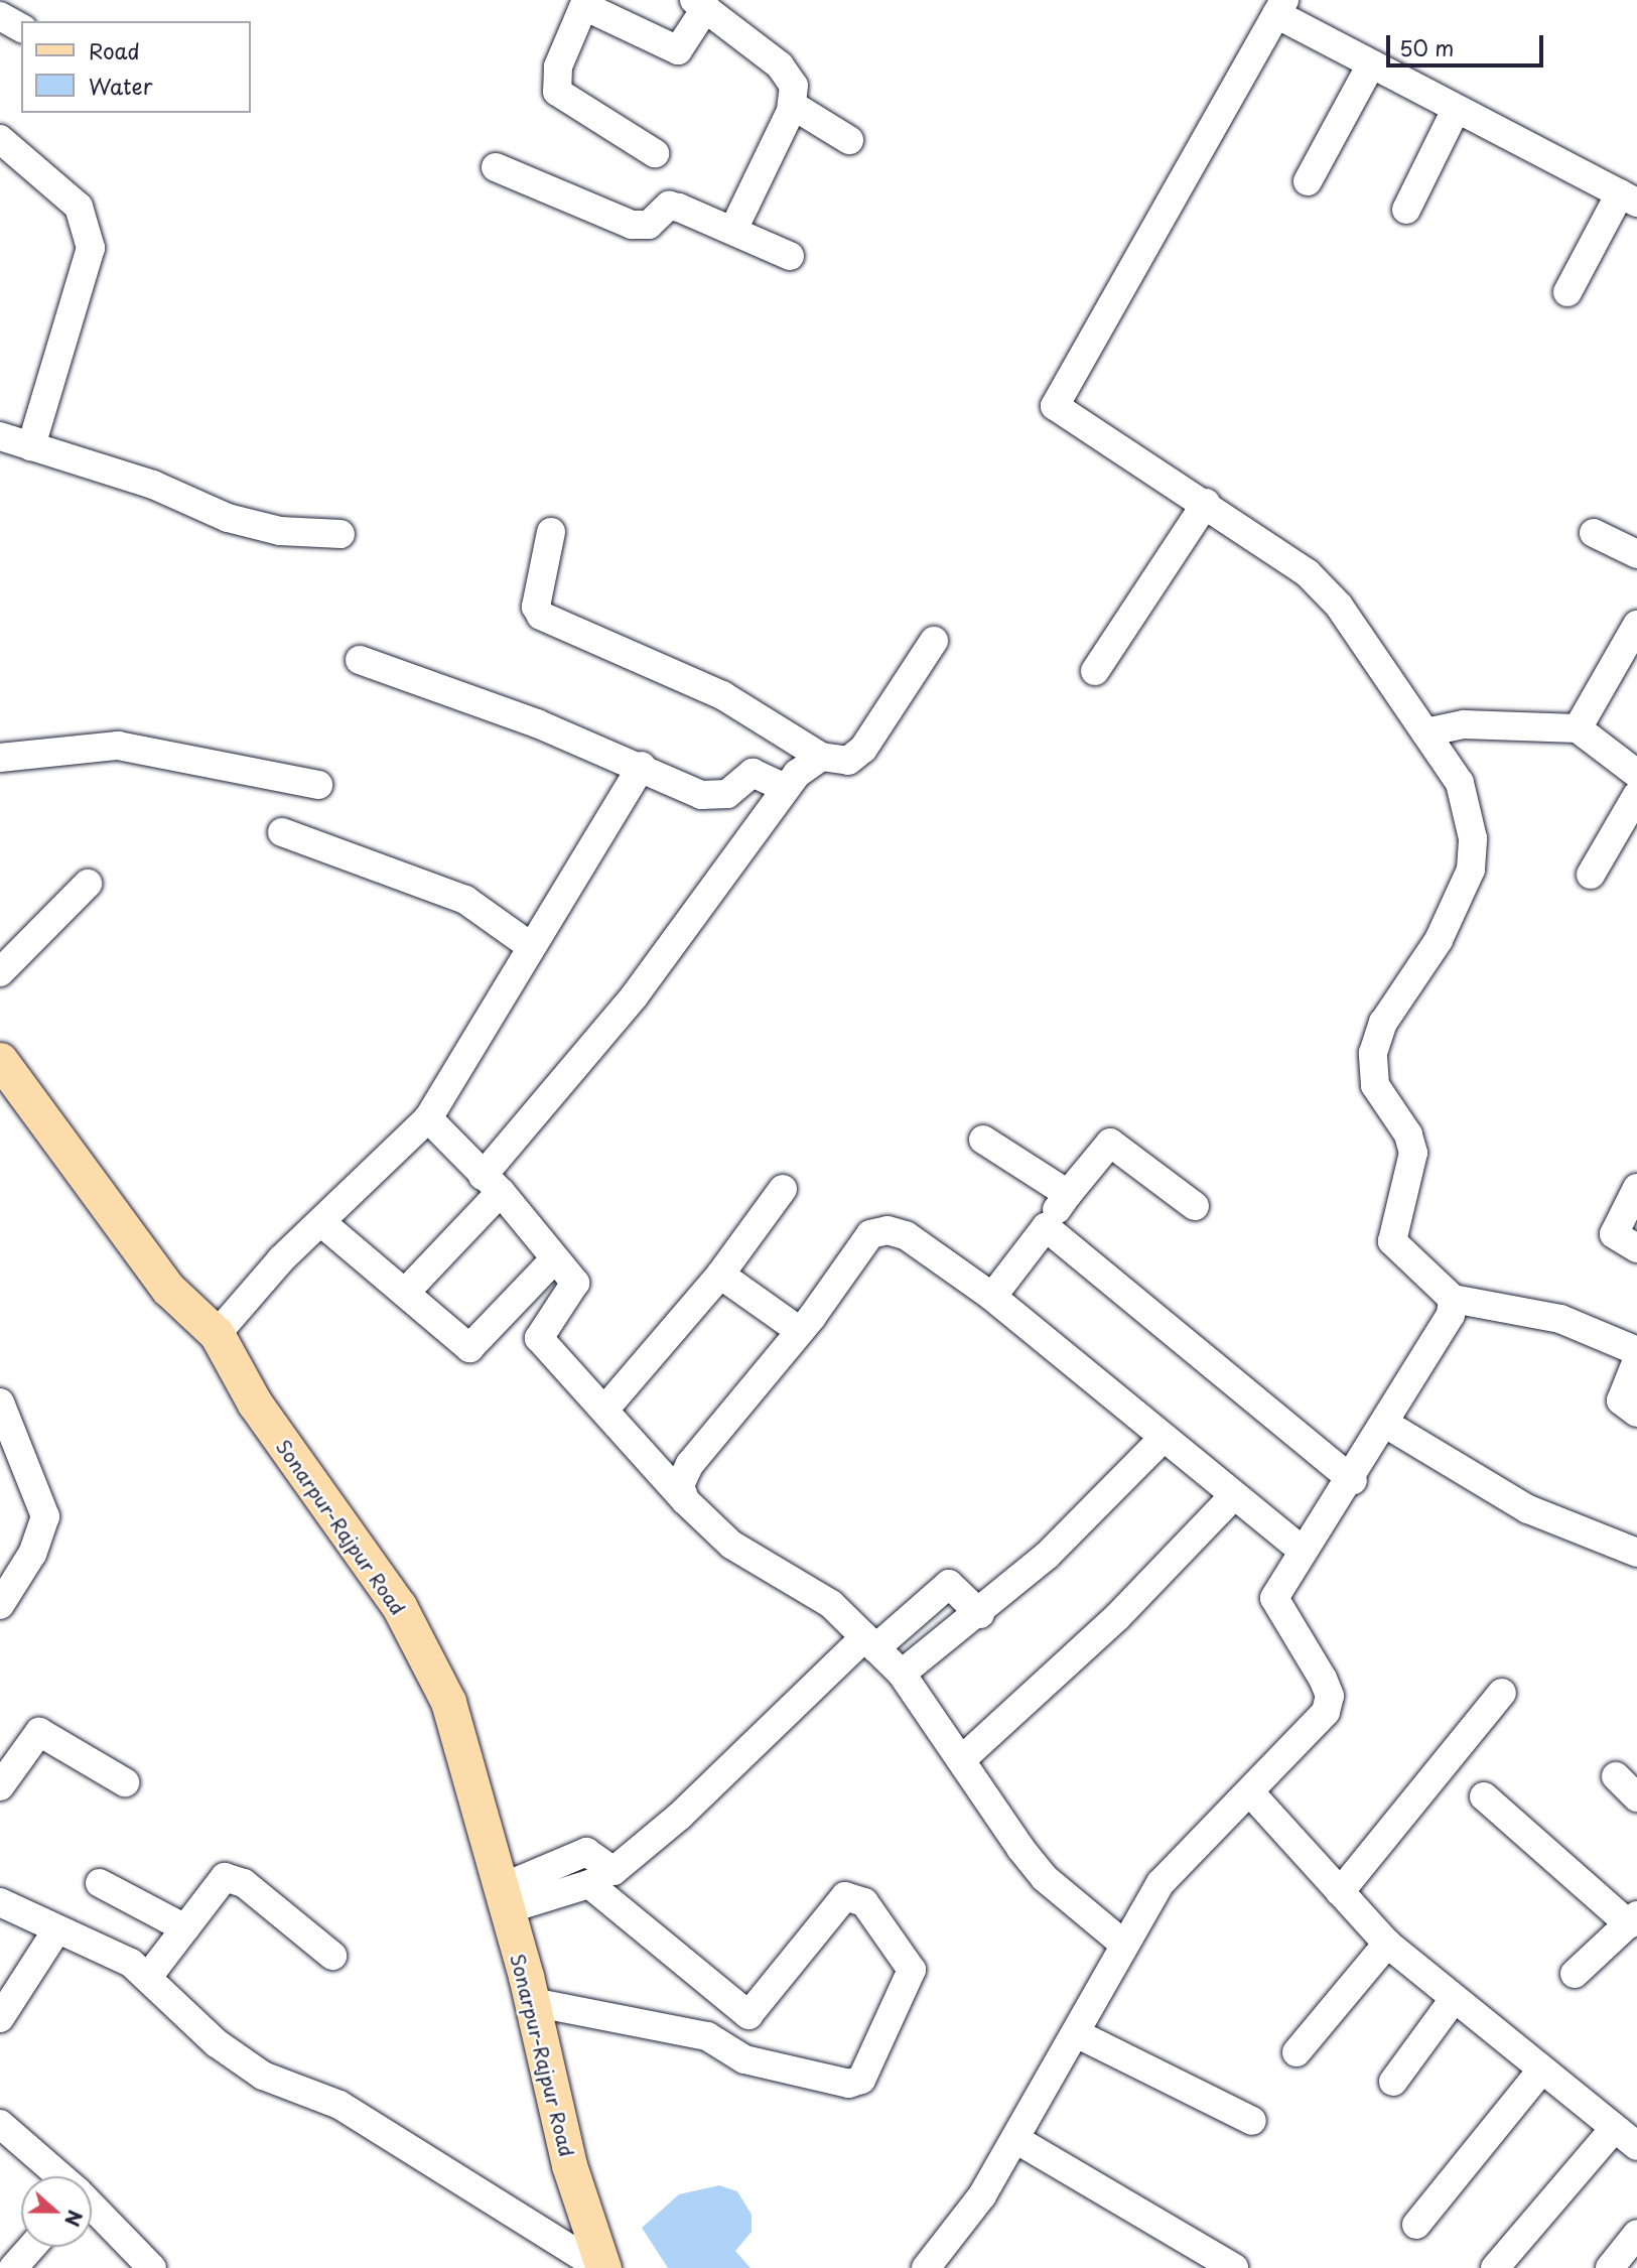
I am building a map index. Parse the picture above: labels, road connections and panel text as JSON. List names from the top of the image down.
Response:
{
  "streets": {
    "main road": ["Sonarpur-Rajpur Road"]
  },
  "legend": ["Road", "Water"],
  "scale_bar": "50 m",
  "north": "right"
}
